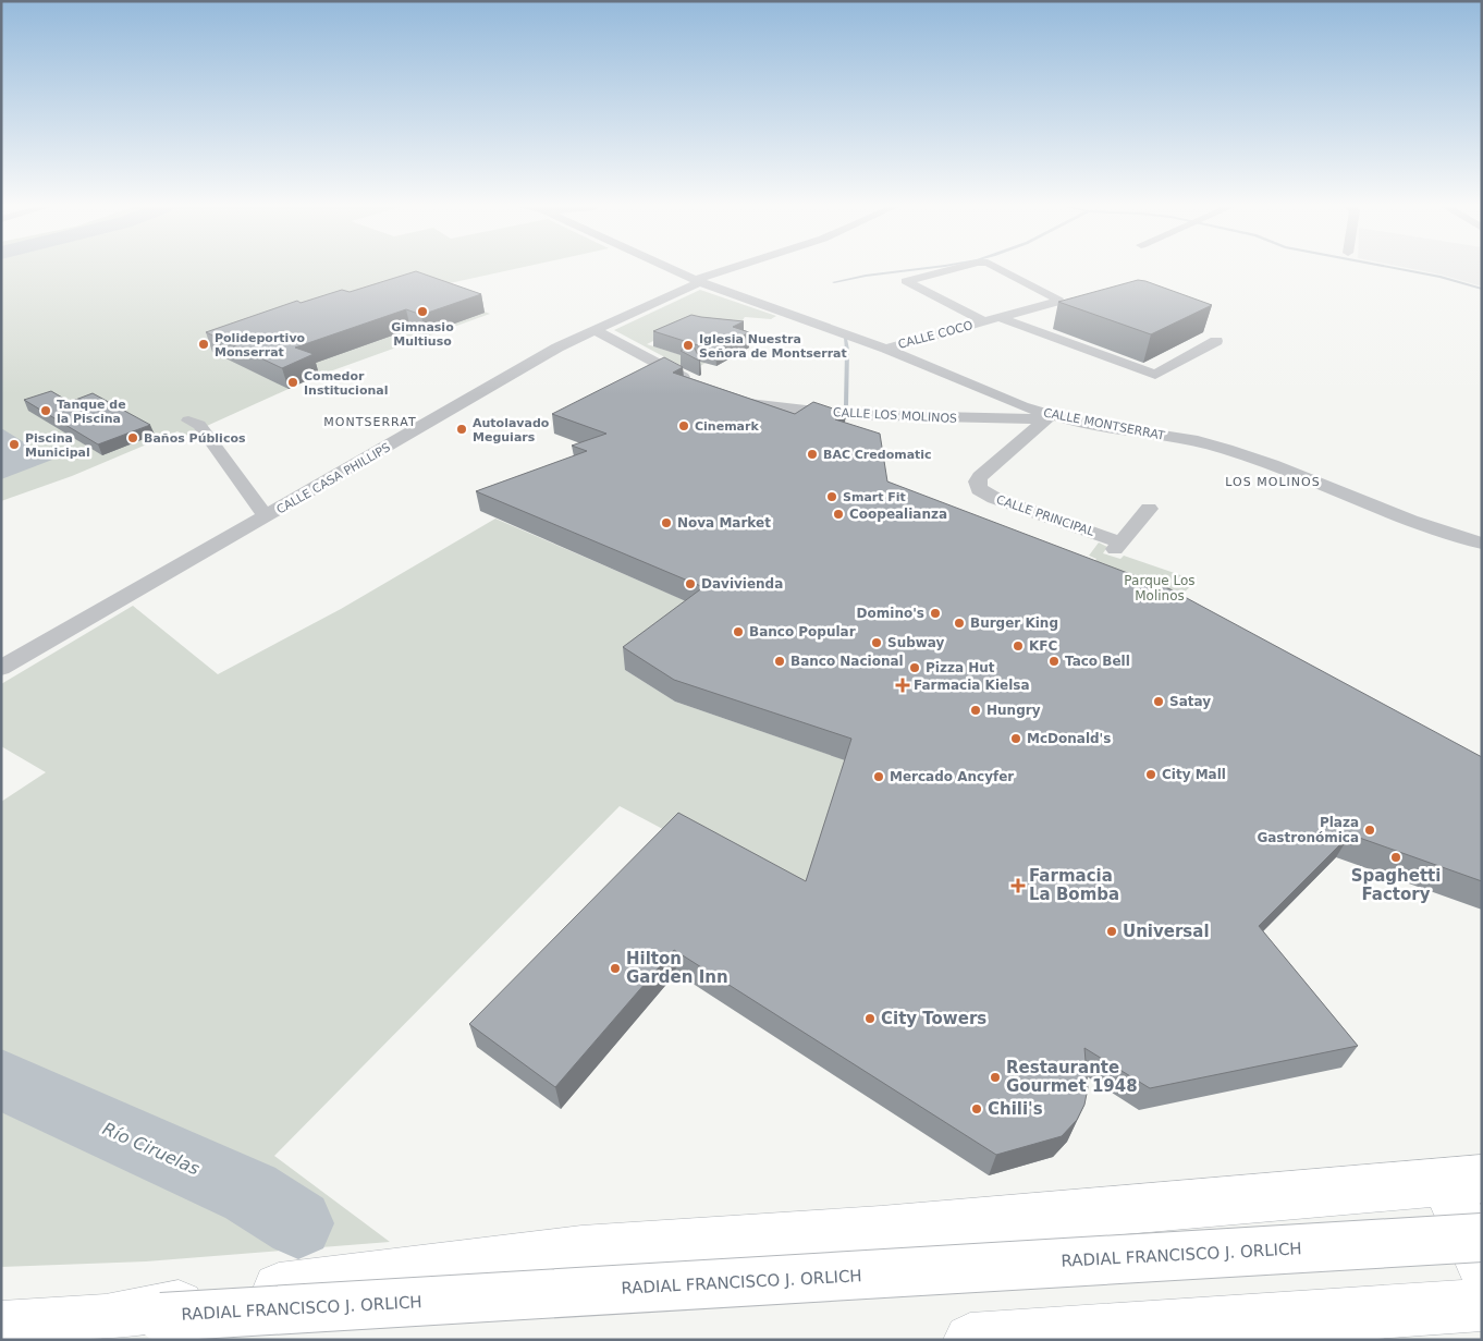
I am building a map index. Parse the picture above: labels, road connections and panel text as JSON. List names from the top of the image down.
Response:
{
  "streets": {
    "main road": ["RADIAL FRANCISCO J. ORLICH"],
    "street": [
      "CALLE COCO",
      "CALLE LOS MOLINOS",
      "CALLE MONTSERRAT",
      "CALLE CASA PHILLIPS",
      "CALLE PRINCIPAL"
    ]
  },
  "crossings": [
    ["CALLE COCO", "CALLE MONTSERRAT"],
    ["CALLE LOS MOLINOS", "CALLE MONTSERRAT"],
    ["CALLE LOS MOLINOS", "CALLE PRINCIPAL"],
    ["CALLE MONTSERRAT", "CALLE CASA PHILLIPS"],
    ["CALLE MONTSERRAT", "CALLE PRINCIPAL"]
  ],
  "districts": ["MONTSERRAT", "LOS MOLINOS"],
  "water": ["Río Ciruelas"],
  "parks": ["Parque Los Molinos"],
  "places": {
    "other": [
      "Gimnasio Multiuso",
      "Polideportivo Monserrat",
      "Iglesia Nuestra Señora de Montserrat",
      "Comedor Institucional",
      "Tanque de la Piscina",
      "Cinemark",
      "Autolavado Meguiars",
      "Baños Públicos",
      "Piscina Municipal",
      "BAC Credomatic",
      "Smart Fit",
      "Coopealianza",
      "Nova Market",
      "Davivienda",
      "Domino's",
      "Burger King",
      "Banco Popular",
      "Subway",
      "KFC",
      "Banco Nacional",
      "Taco Bell",
      "Pizza Hut",
      "Satay",
      "Hungry",
      "McDonald's",
      "City Mall",
      "Mercado Ancyfer",
      "Plaza Gastronómica",
      "Spaghetti Factory",
      "Universal",
      "Hilton Garden Inn",
      "City Towers",
      "Restaurante Gourmet 1948",
      "Chili's"
    ],
    "health": ["Farmacia Kielsa", "Farmacia La Bomba"]
  }
}
